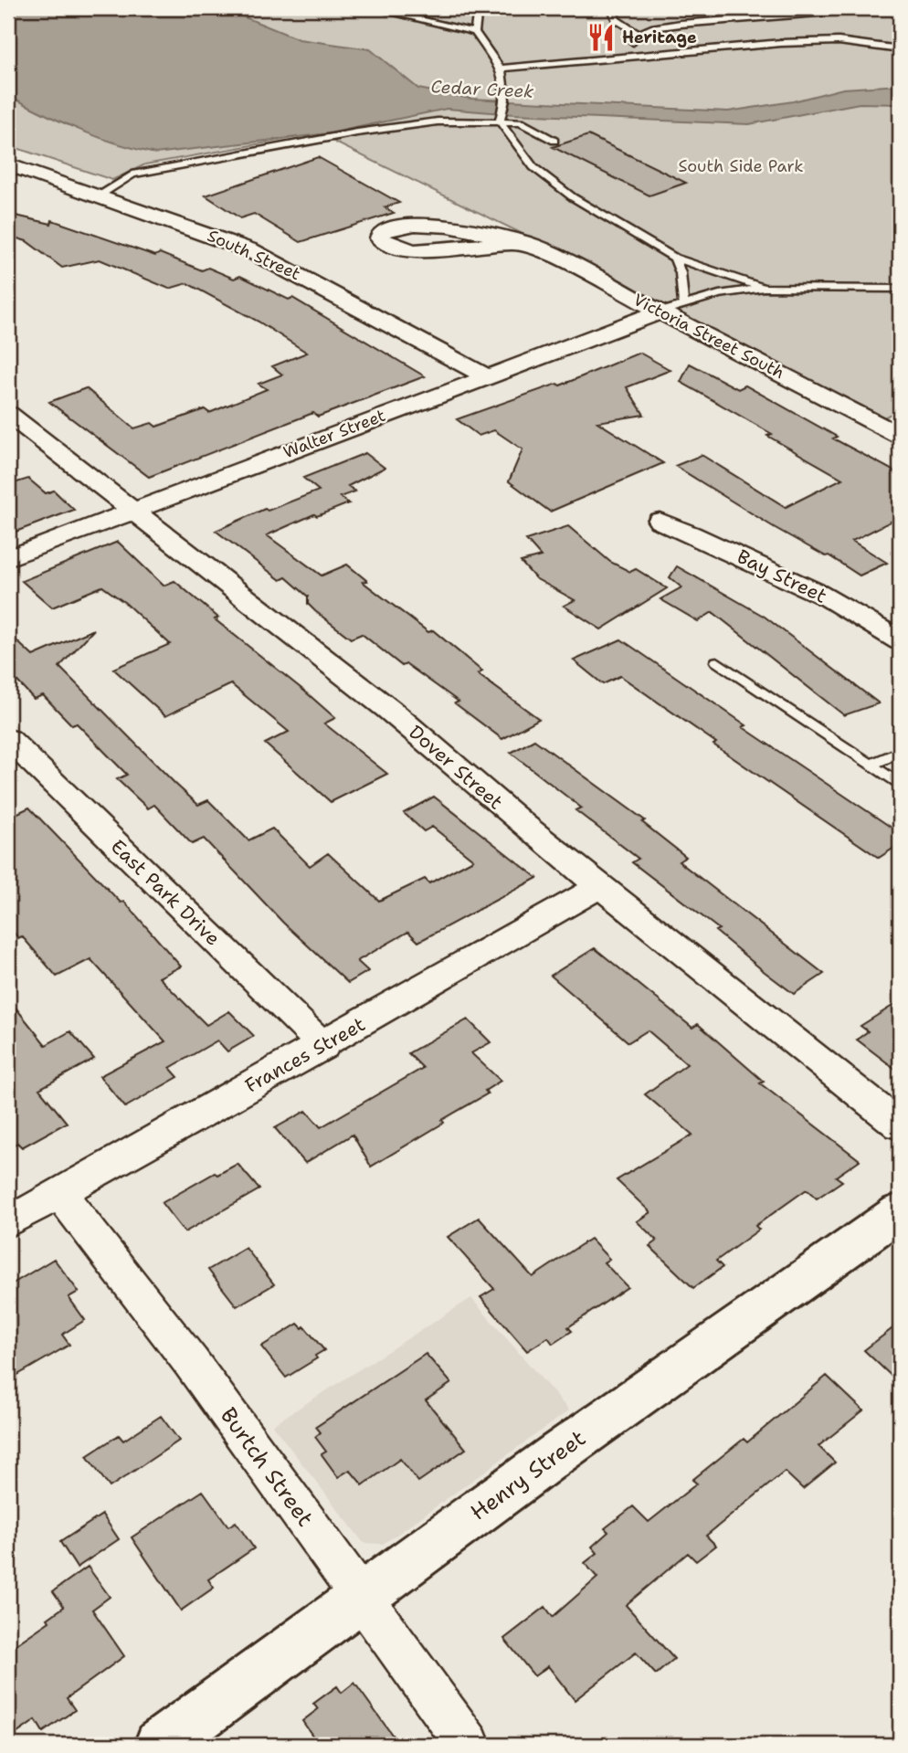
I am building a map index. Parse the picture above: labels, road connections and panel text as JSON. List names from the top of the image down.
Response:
{
  "streets": {
    "main road": ["Henry Street"],
    "street": [
      "South Street",
      "Victoria Street South",
      "Walter Street",
      "Bay Street",
      "Dover Street",
      "East Park Drive",
      "Frances Street",
      "Burtch Street"
    ]
  },
  "crossings": [
    ["South Street", "Walter Street"],
    ["Victoria Street South", "Walter Street"],
    ["Walter Street", "Dover Street"],
    ["Dover Street", "Frances Street"],
    ["East Park Drive", "Frances Street"],
    ["Frances Street", "Burtch Street"],
    ["Burtch Street", "Henry Street"]
  ],
  "water": ["Cedar Creek"],
  "parks": ["South Side Park"],
  "places": {
    "restaurant": ["Heritage"]
  }
}
